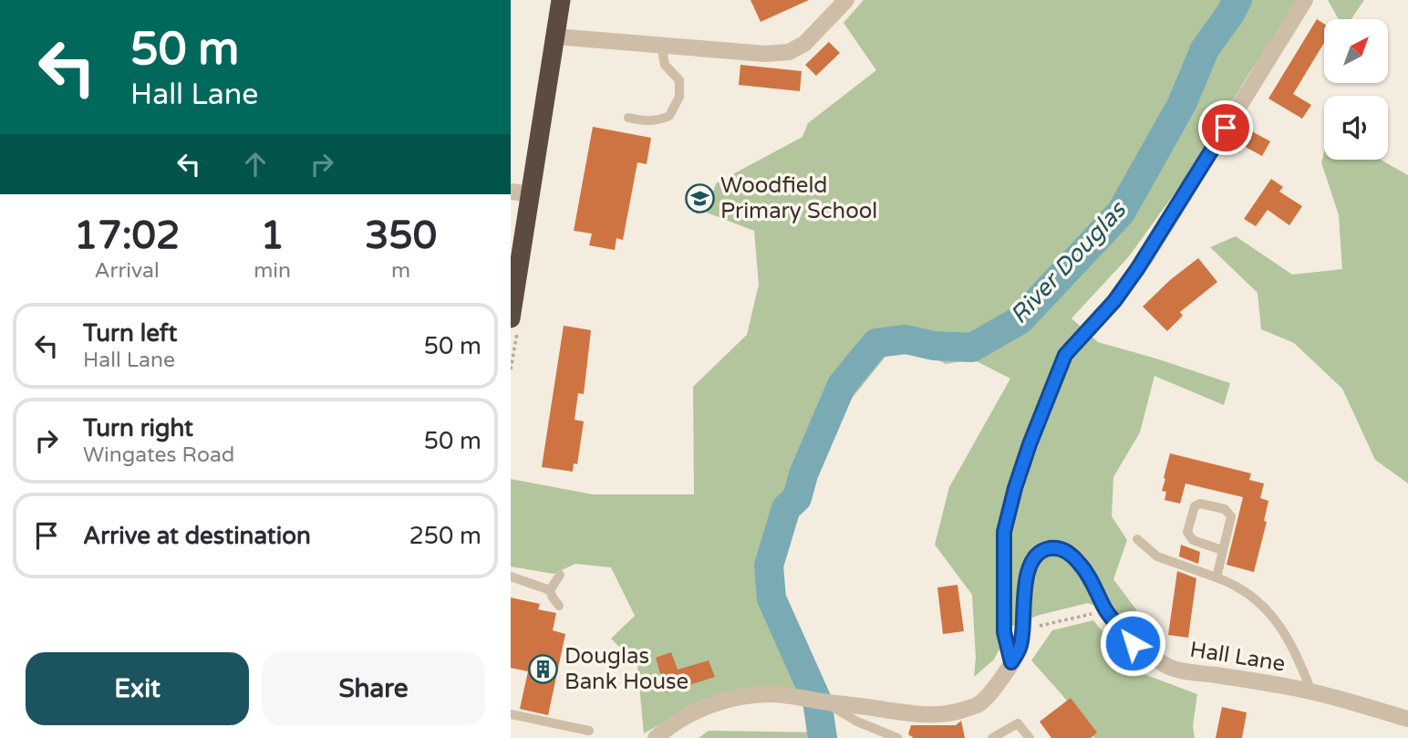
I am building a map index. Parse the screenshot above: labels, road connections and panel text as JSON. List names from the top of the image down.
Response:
{
  "streets": {
    "street": ["Hall Lane"]
  },
  "water": ["River Douglas"],
  "places": {
    "school or university": ["Woodfield Primary School"],
    "building": ["Douglas Bank House"]
  },
  "north": "top right",
  "page": {
    "turn": ["50 m", "Hall Lane"],
    "eta": [
      "17:02",
      "Arrival",
      "1",
      "min",
      "350",
      "m"
    ],
    "list": [
      {
        "name": "Turn left",
        "note": "Hall Lane",
        "value": "50 m"
      },
      {
        "name": "Turn right",
        "note": "Wingates Road",
        "value": "50 m"
      },
      {
        "name": "Arrive at destination",
        "value": "250 m"
      }
    ],
    "buttons": ["Exit", "Share"]
  }
}
